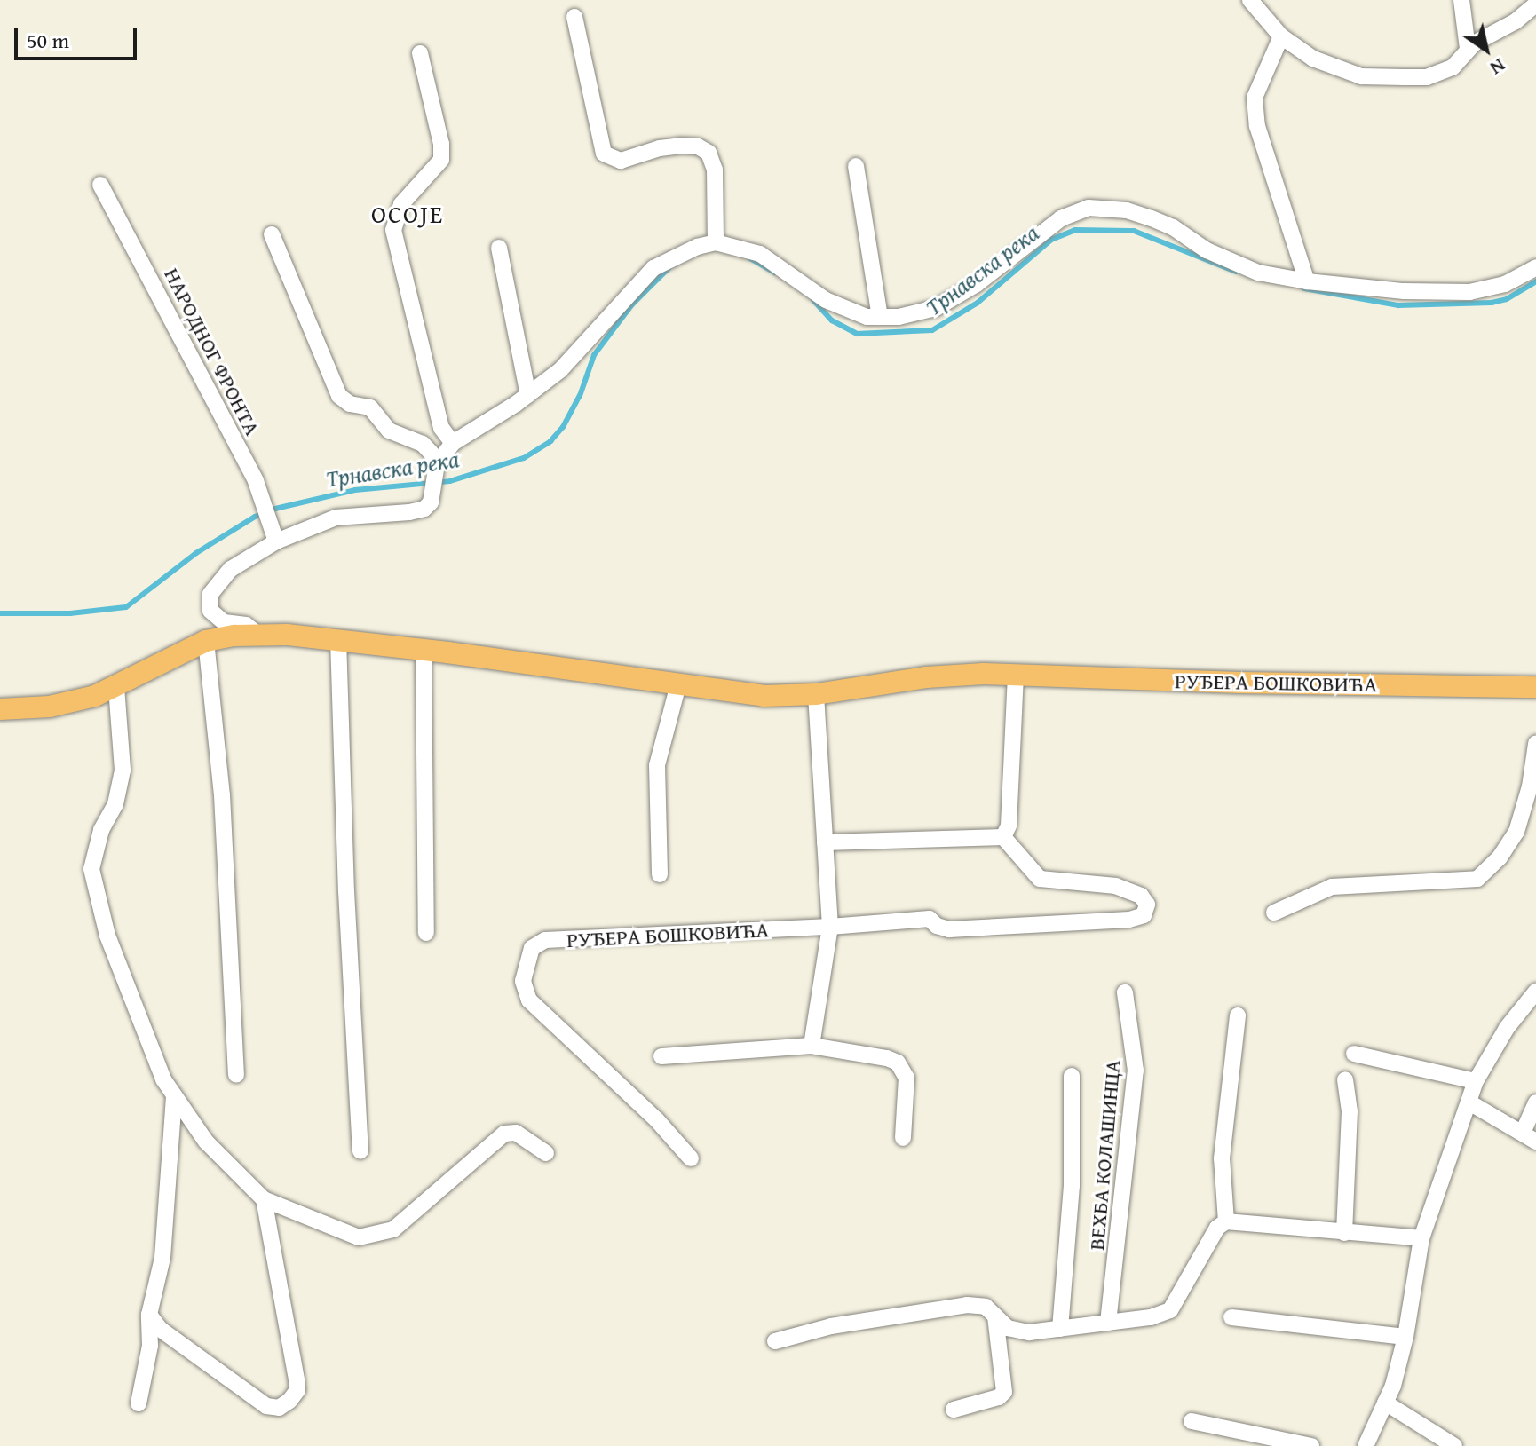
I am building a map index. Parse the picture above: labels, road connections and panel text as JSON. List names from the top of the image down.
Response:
{
  "streets": {
    "main road": ["РУЂЕРА БОШКОВИЋА"],
    "street": ["НАРОДНОГ ФРОНТА", "ВЕХБА КОЛАШИНЦА"]
  },
  "crossings": [
    ["НАРОДНОГ ФРОНТА", "РУЂЕРА БОШКОВИЋА"]
  ],
  "districts": ["ОСОЈЕ"],
  "water": ["Трнавска река"],
  "scale_bar": "50 m",
  "north": "bottom right"
}
